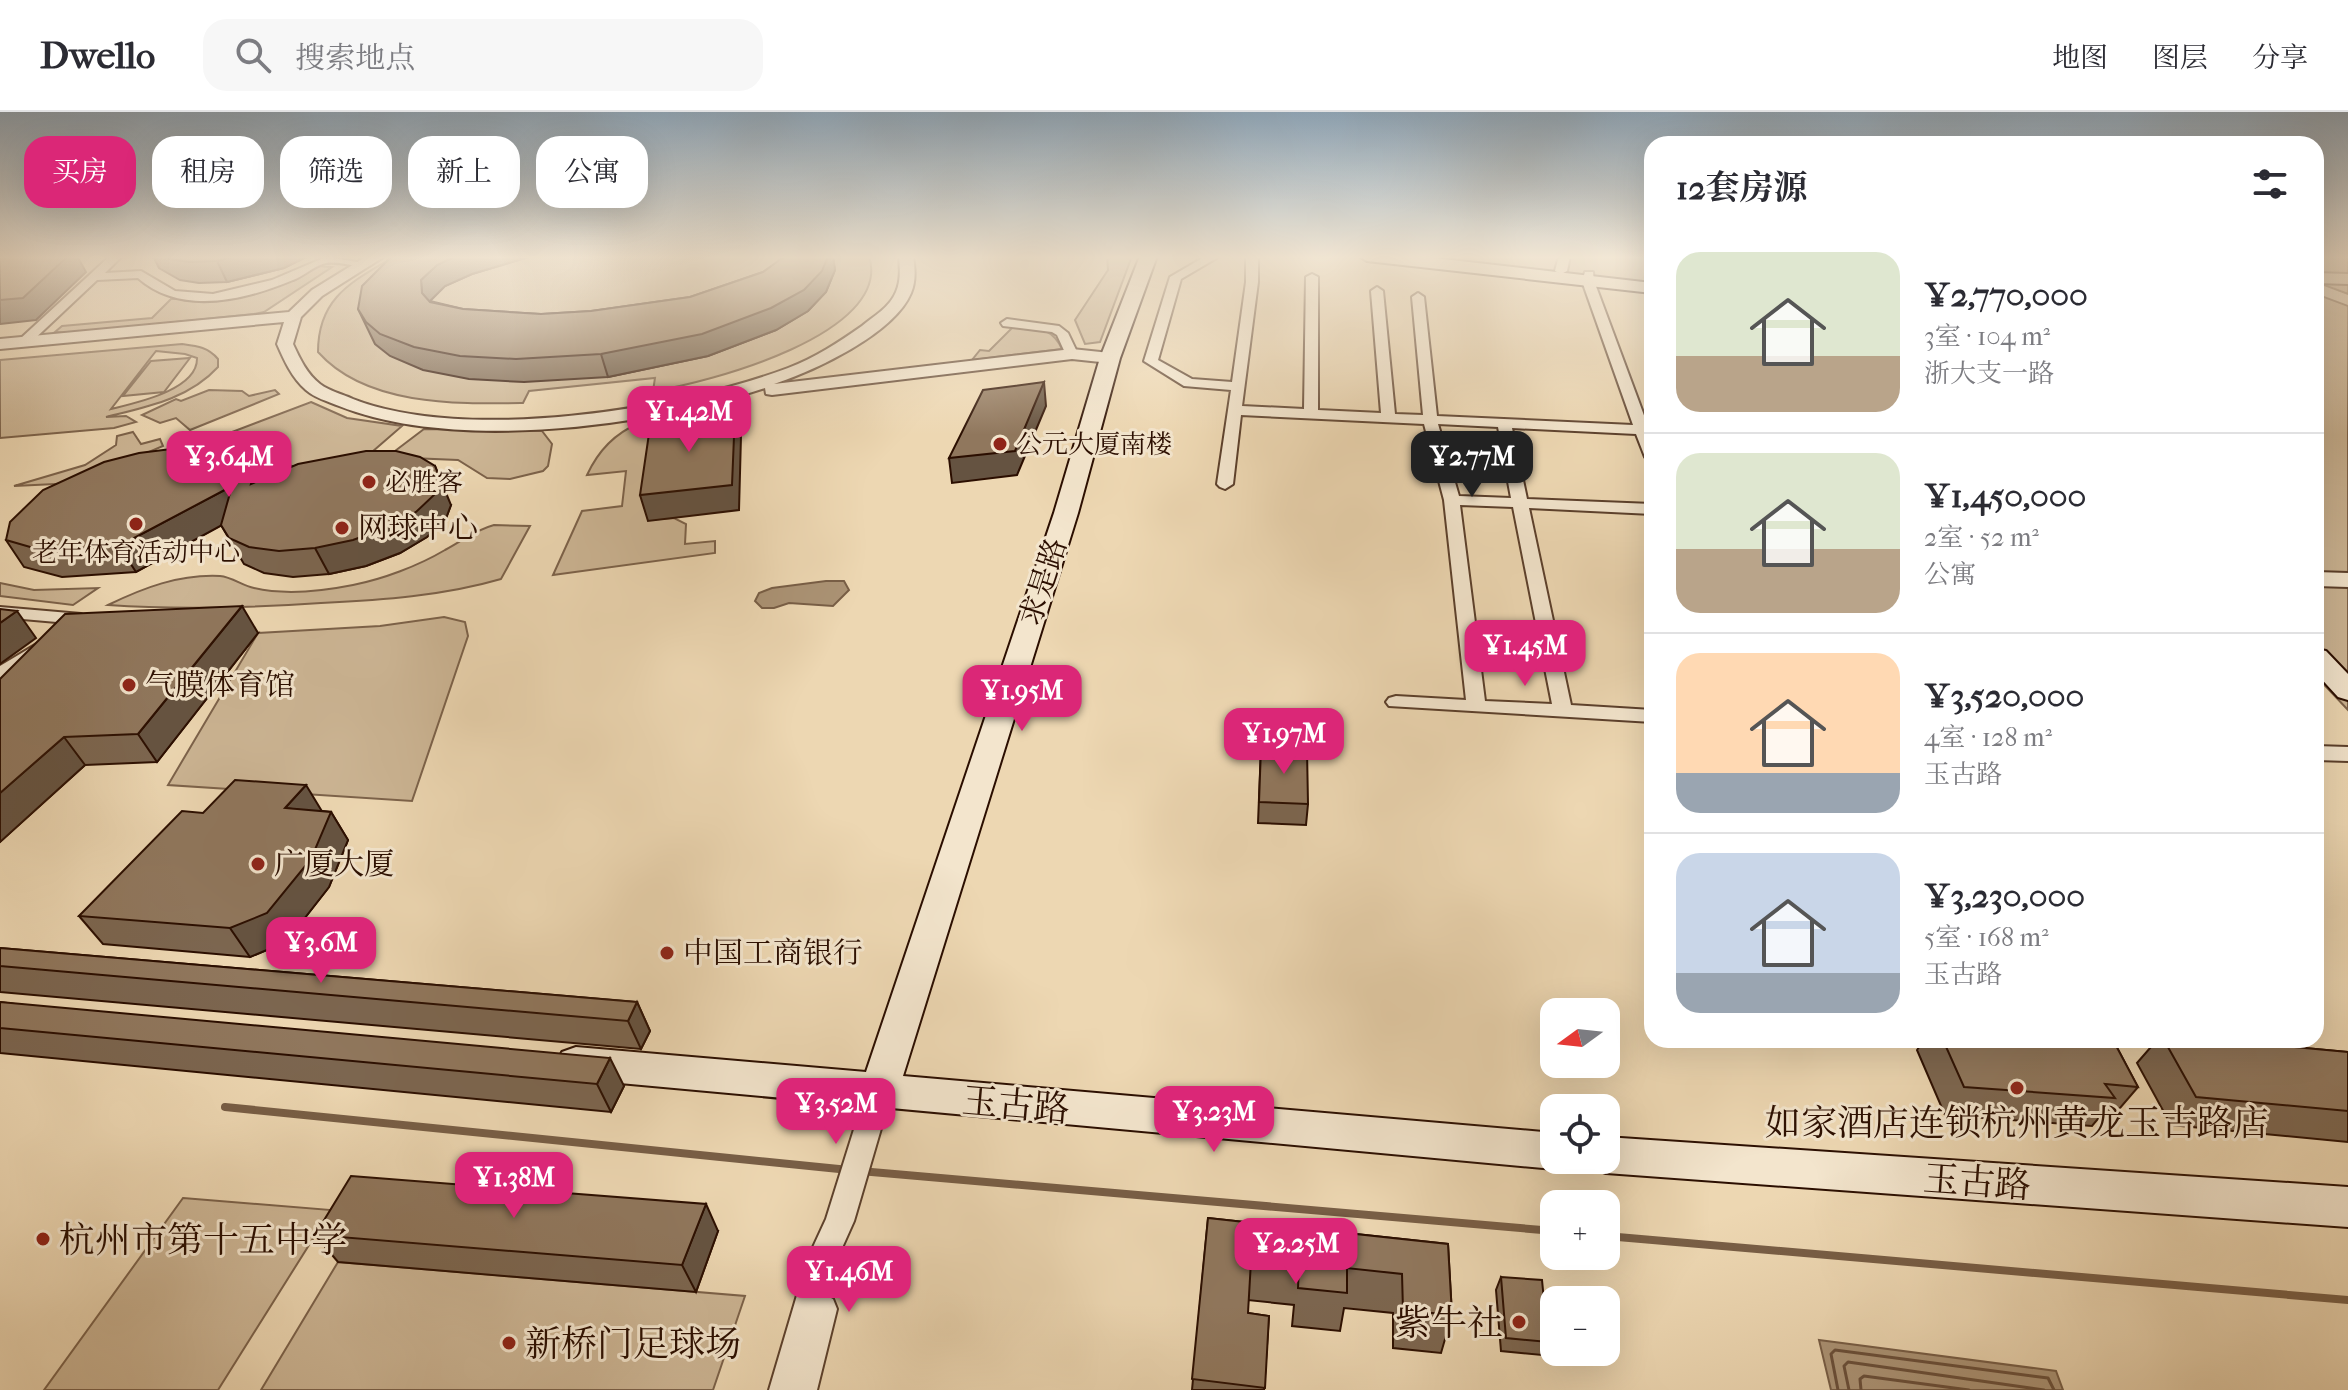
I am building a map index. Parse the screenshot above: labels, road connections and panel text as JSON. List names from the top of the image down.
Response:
{
  "streets": {
    "main road": ["求是路", "玉古路"]
  },
  "crossings": [
    ["求是路", "玉古路"]
  ],
  "places": [
    "公元大厦南楼",
    "必胜客",
    "老年体育活动中心",
    "网球中心",
    "气膜体育馆",
    "广厦大厦",
    "中国工商银行",
    "如家酒店连锁杭州黄龙玉古路店",
    "杭州市第十五中学",
    "紫牛社",
    "新桥门足球场"
  ],
  "north": "left",
  "page": {
    "header": "Dwello",
    "search": "搜索地点",
    "nav": ["地图", "图层", "分享"],
    "chip": [
      "买房",
      "租房",
      "筛选",
      "新上",
      "公寓"
    ],
    "heading": "12套房源",
    "list": [
      {
        "name": "¥2,770,000",
        "note": "3室 · 104 m² · 浙大支一路"
      },
      {
        "name": "¥1,450,000",
        "note": "2室 · 52 m² · 公寓"
      },
      {
        "name": "¥3,520,000",
        "note": "4室 · 128 m² · 玉古路"
      },
      {
        "name": "¥3,230,000",
        "note": "5室 · 168 m² · 玉古路"
      }
    ],
    "price": [
      "¥1.42M",
      "¥3.64M",
      "¥2.77M",
      "¥1.45M",
      "¥1.95M",
      "¥1.97M",
      "¥3.6M",
      "¥3.52M",
      "¥3.23M",
      "¥1.38M",
      "¥2.25M",
      "¥1.46M"
    ],
    "map_buttons": ["+", "−"]
  }
}
